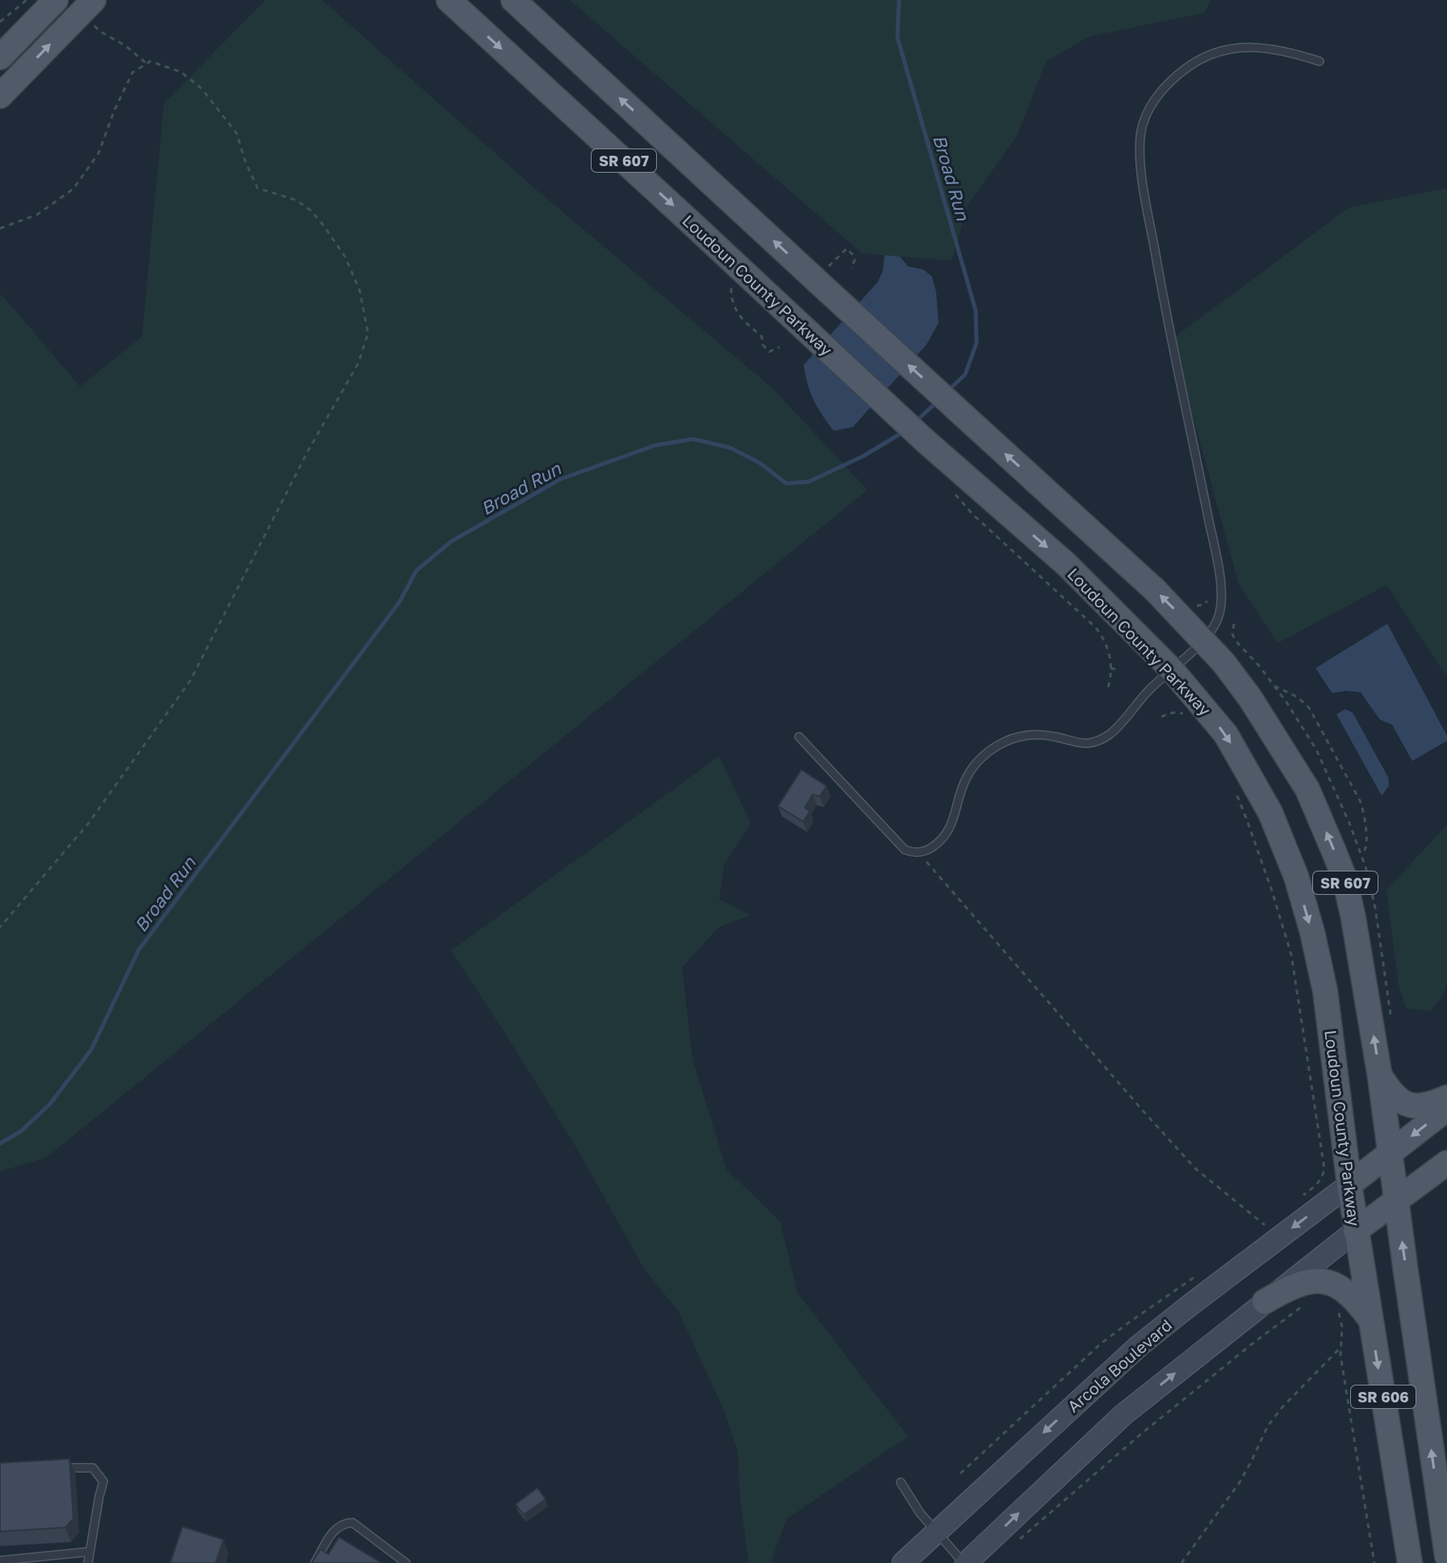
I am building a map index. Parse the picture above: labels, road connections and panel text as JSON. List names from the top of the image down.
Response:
{
  "streets": {
    "main road": [
      "SR 607",
      "Loudoun County Parkway",
      "Arcola Boulevard",
      "SR 606"
    ]
  },
  "crossings": [
    ["SR 607", "SR 606"],
    ["Loudoun County Parkway", "Arcola Boulevard"]
  ],
  "water": ["Broad Run"]
}
